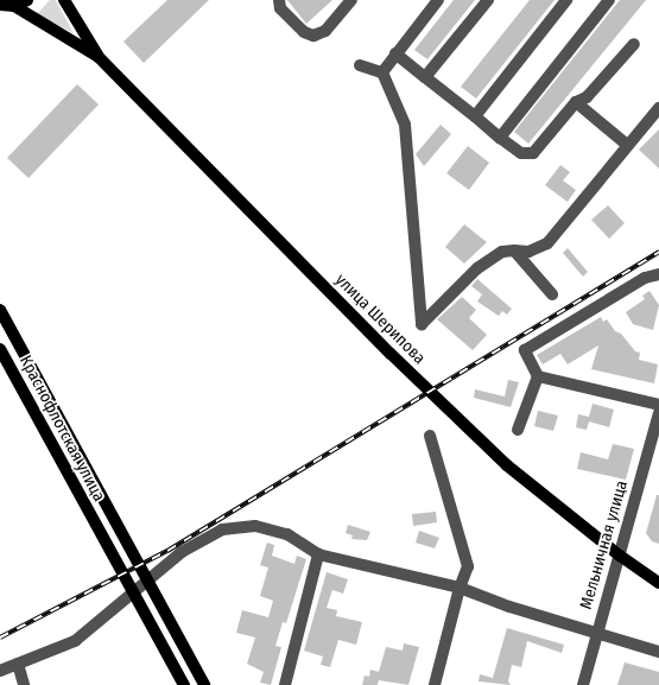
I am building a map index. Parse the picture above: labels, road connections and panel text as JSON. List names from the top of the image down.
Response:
{
  "streets": {
    "main road": ["улица Шерипова", "Краснофлотская улица"],
    "street": ["Мельничная улица"]
  },
  "crossings": [
    ["улица Шерипова", "Мельничная улица"]
  ]
}
